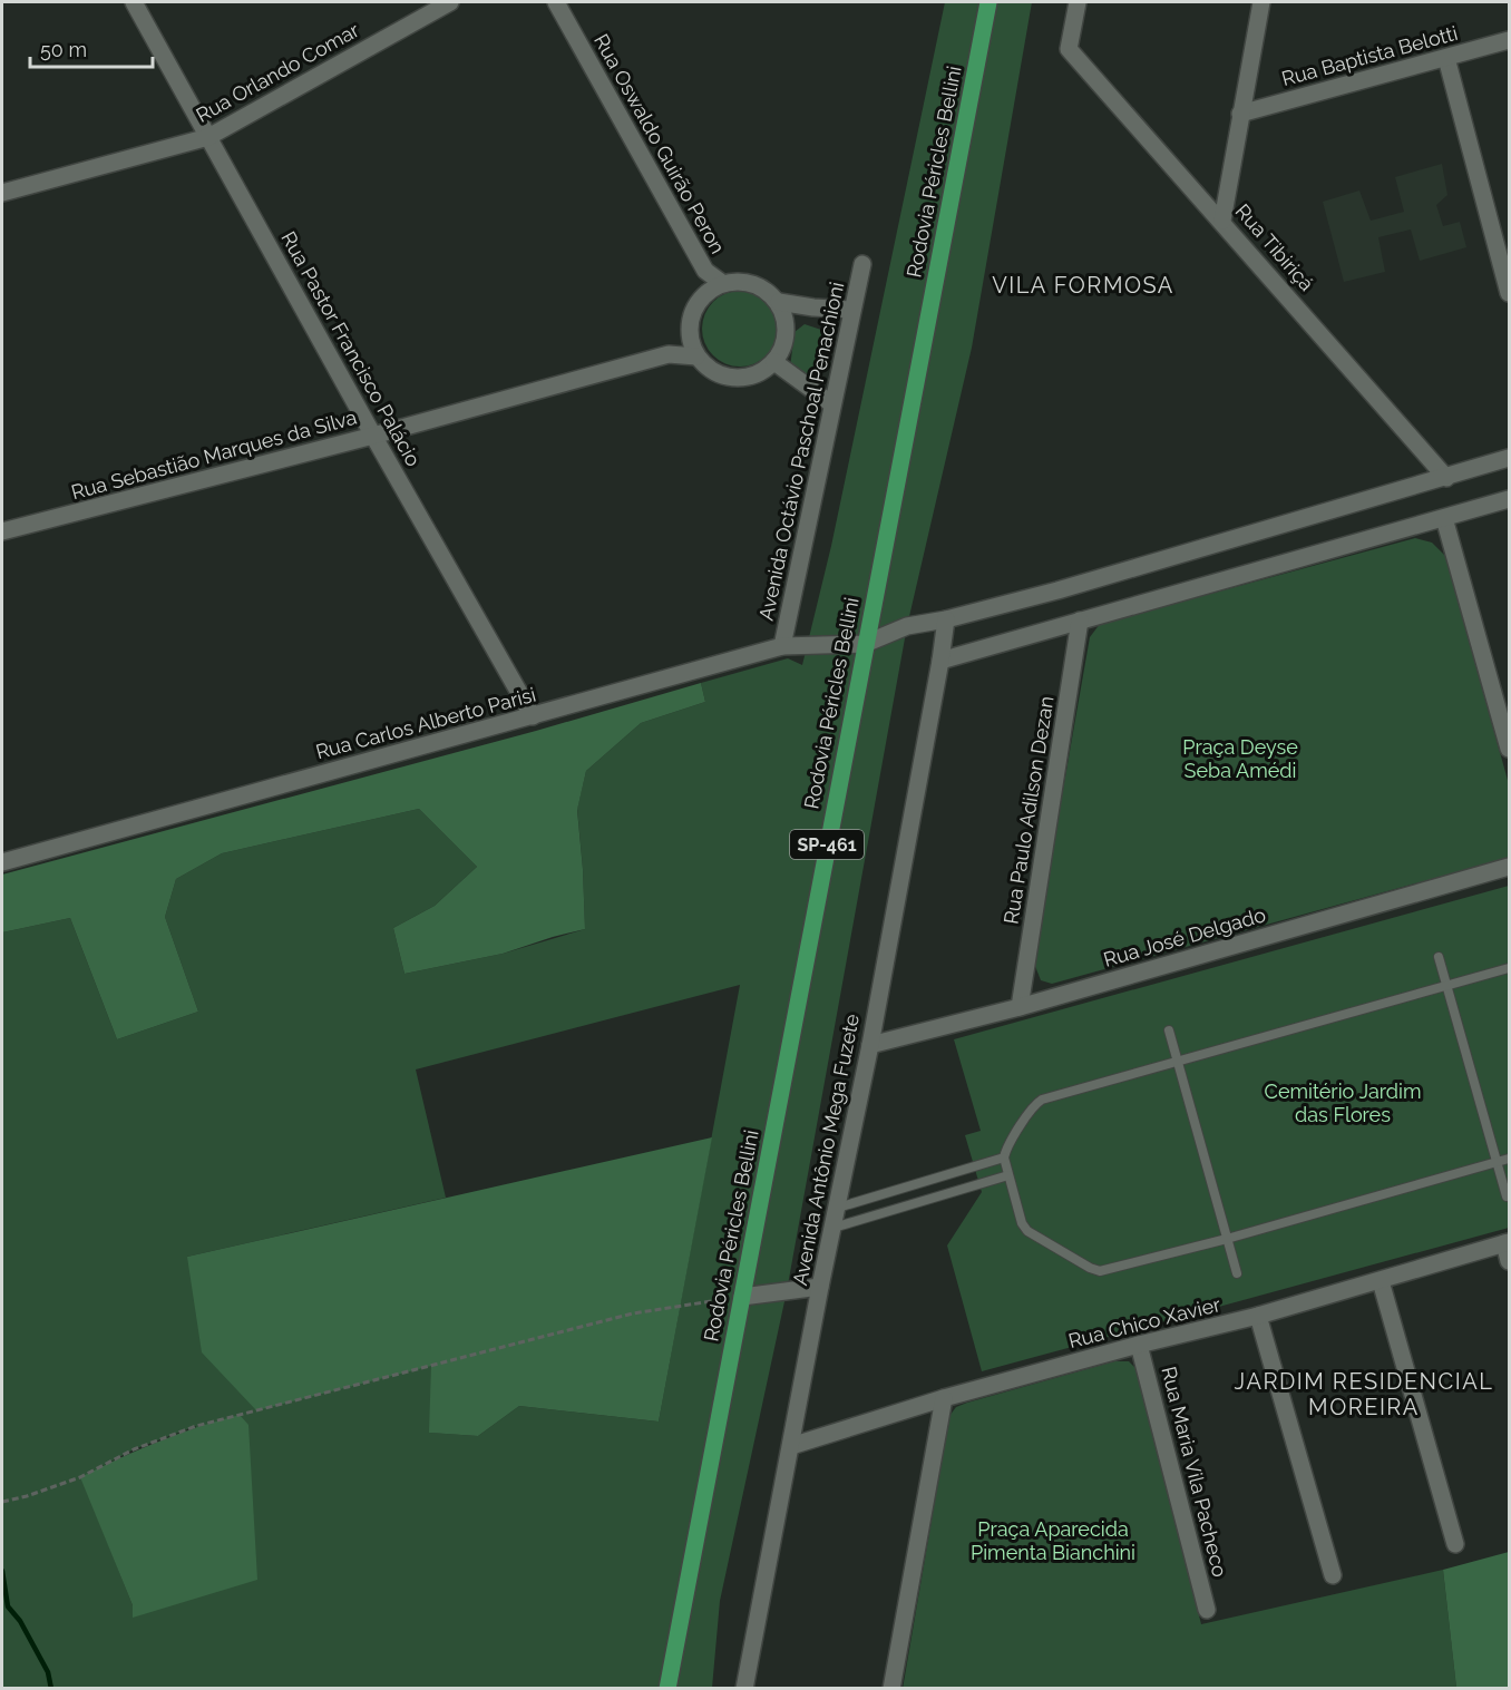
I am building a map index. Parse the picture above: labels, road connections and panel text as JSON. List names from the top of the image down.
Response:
{
  "streets": {
    "main road": ["Rodovia Péricles Bellini", "SP-461"],
    "street": [
      "Rua Baptista Belotti",
      "Rua Orlando Comar",
      "Rua Oswaldo Guirão Peron",
      "Rua Tibiriçá",
      "Rua Pastor Francisco Palácio",
      "Avenida Octávio Paschoal Penachioni",
      "Rua Sebastião Marques da Silva",
      "Rua Carlos Alberto Parisi",
      "Rua Paulo Adilson Dezan",
      "Rua José Delgado",
      "Avenida Antônio Mega Fuzete",
      "Rua Chico Xavier",
      "Rua Maria Vila Pacheco"
    ]
  },
  "crossings": [
    ["Rua Orlando Comar", "Rua Pastor Francisco Palácio"],
    ["Rua Oswaldo Guirão Peron", "Rua Sebastião Marques da Silva"],
    ["Rodovia Péricles Bellini", "Rua Carlos Alberto Parisi"],
    ["Rua Pastor Francisco Palácio", "Rua Sebastião Marques da Silva"],
    ["Rua Pastor Francisco Palácio", "Rua Carlos Alberto Parisi"],
    ["Avenida Octávio Paschoal Penachioni", "Rua Carlos Alberto Parisi"],
    ["Rua Paulo Adilson Dezan", "Rua José Delgado"],
    ["Rua José Delgado", "Avenida Antônio Mega Fuzete"],
    ["Avenida Antônio Mega Fuzete", "Rua Chico Xavier"],
    ["Rua Chico Xavier", "Rua Maria Vila Pacheco"]
  ],
  "districts": ["VILA FORMOSA", "JARDIM RESIDENCIAL MOREIRA"],
  "parks": ["Praça Deyse Seba Amédi", "Cemitério Jardim das Flores", "Praça Aparecida Pimenta Bianchini"],
  "scale_bar": "50 m"
}
